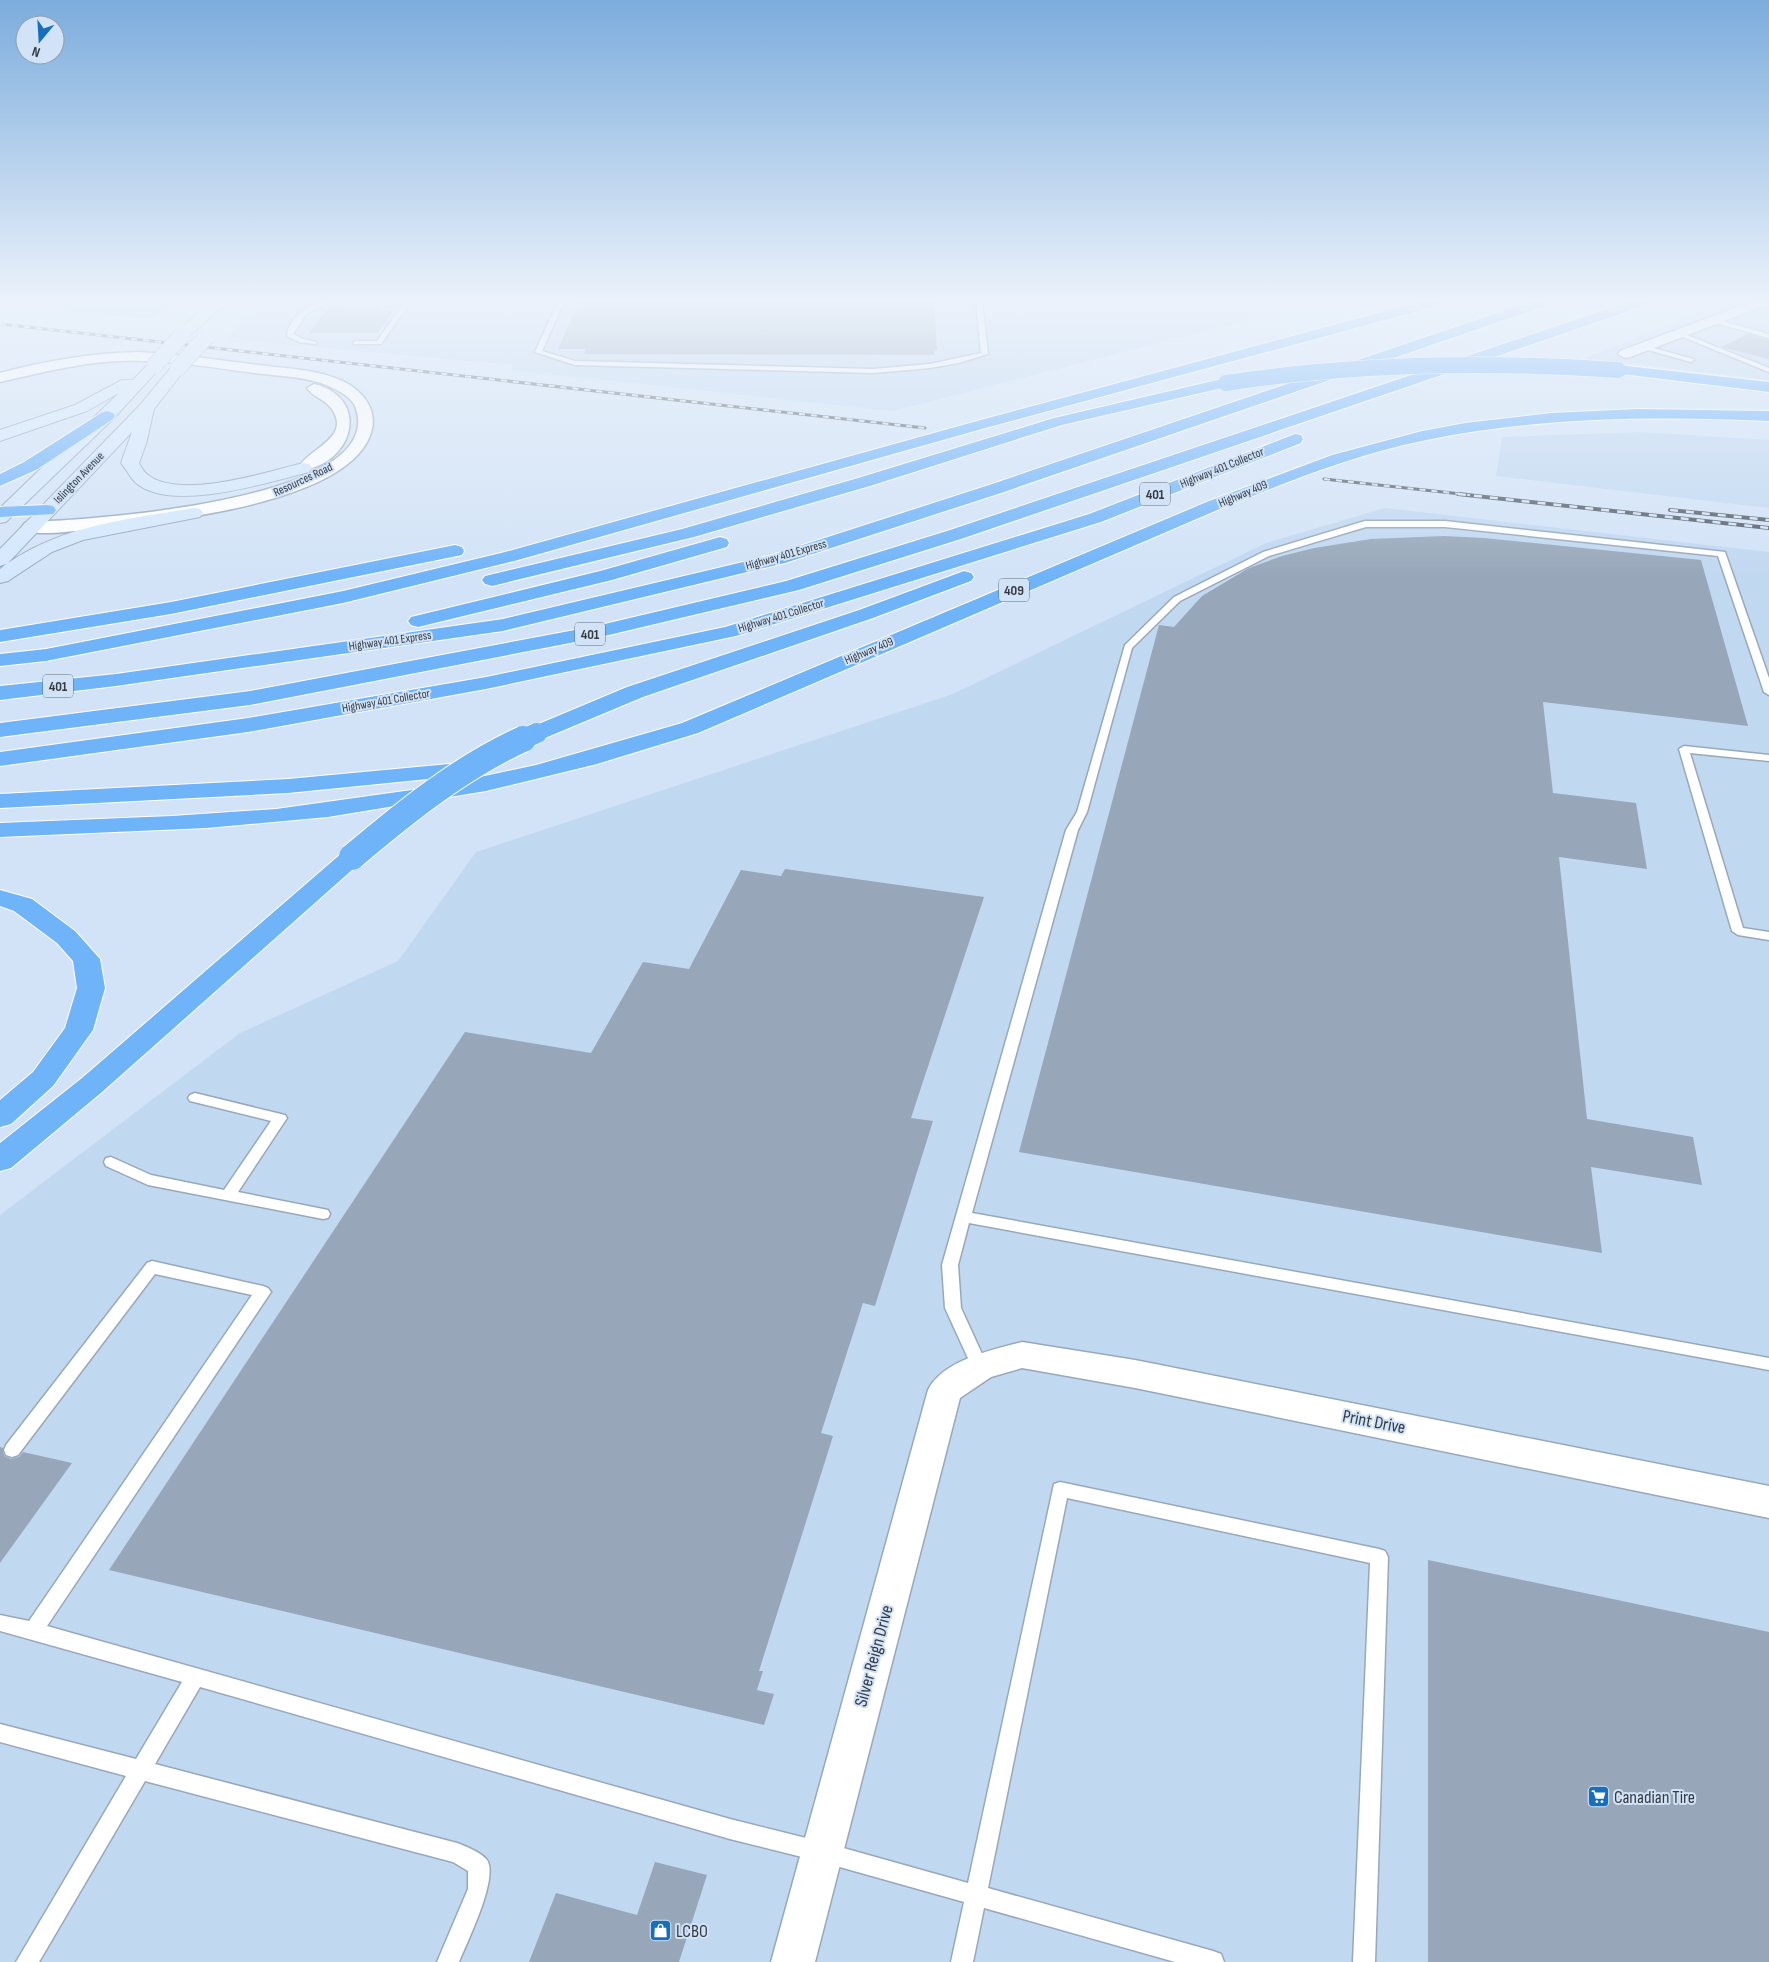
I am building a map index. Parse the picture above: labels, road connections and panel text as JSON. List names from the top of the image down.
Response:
{
  "streets": {
    "highway": [
      "Highway 401 Collector",
      "401",
      "Highway 409",
      "Highway 401 Express",
      "409"
    ],
    "main road": ["Islington Avenue"],
    "street": ["Resources Road", "Print Drive", "Silver Reign Drive"]
  },
  "crossings": [
    ["Islington Avenue", "Resources Road"],
    ["Print Drive", "Silver Reign Drive"]
  ],
  "places": {
    "supermarket": ["Canadian Tire"],
    "shop": ["LCBO"]
  },
  "north": "bottom"
}
